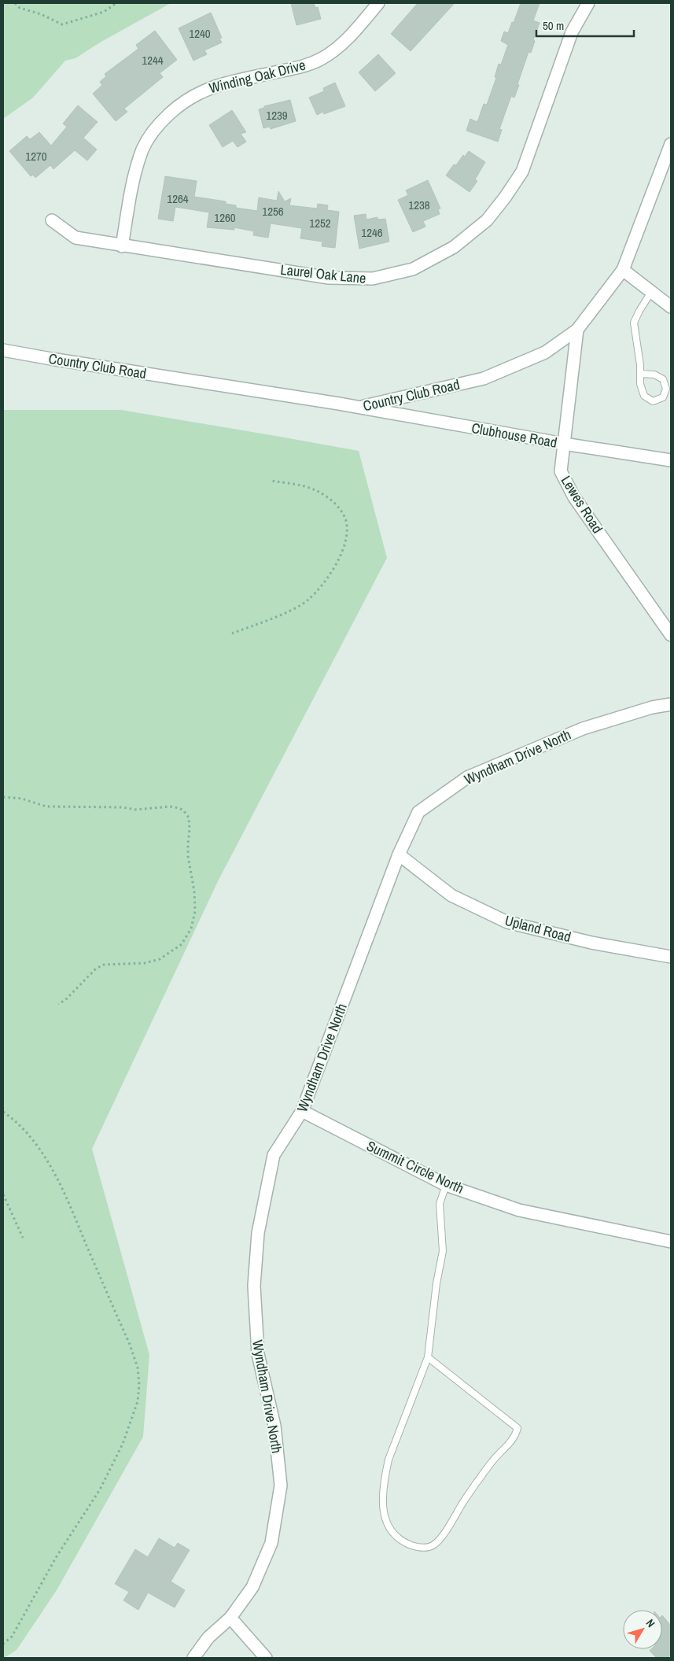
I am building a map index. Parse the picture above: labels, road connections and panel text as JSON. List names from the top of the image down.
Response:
{
  "streets": {
    "street": [
      "Winding Oak Drive",
      "Laurel Oak Lane",
      "Country Club Road",
      "Clubhouse Road",
      "Lewes Road",
      "Wyndham Drive North",
      "Upland Road",
      "Summit Circle North"
    ]
  },
  "crossings": [
    ["Winding Oak Drive", "Laurel Oak Lane"],
    ["Country Club Road", "Clubhouse Road"],
    ["Country Club Road", "Lewes Road"],
    ["Clubhouse Road", "Lewes Road"],
    ["Wyndham Drive North", "Upland Road"],
    ["Wyndham Drive North", "Summit Circle North"]
  ],
  "house_numbers": [
    "1240",
    "1244",
    "1239",
    "1270",
    "1264",
    "1238",
    "1256",
    "1260",
    "1252",
    "1246"
  ],
  "scale_bar": "50 m",
  "north": "top right"
}
